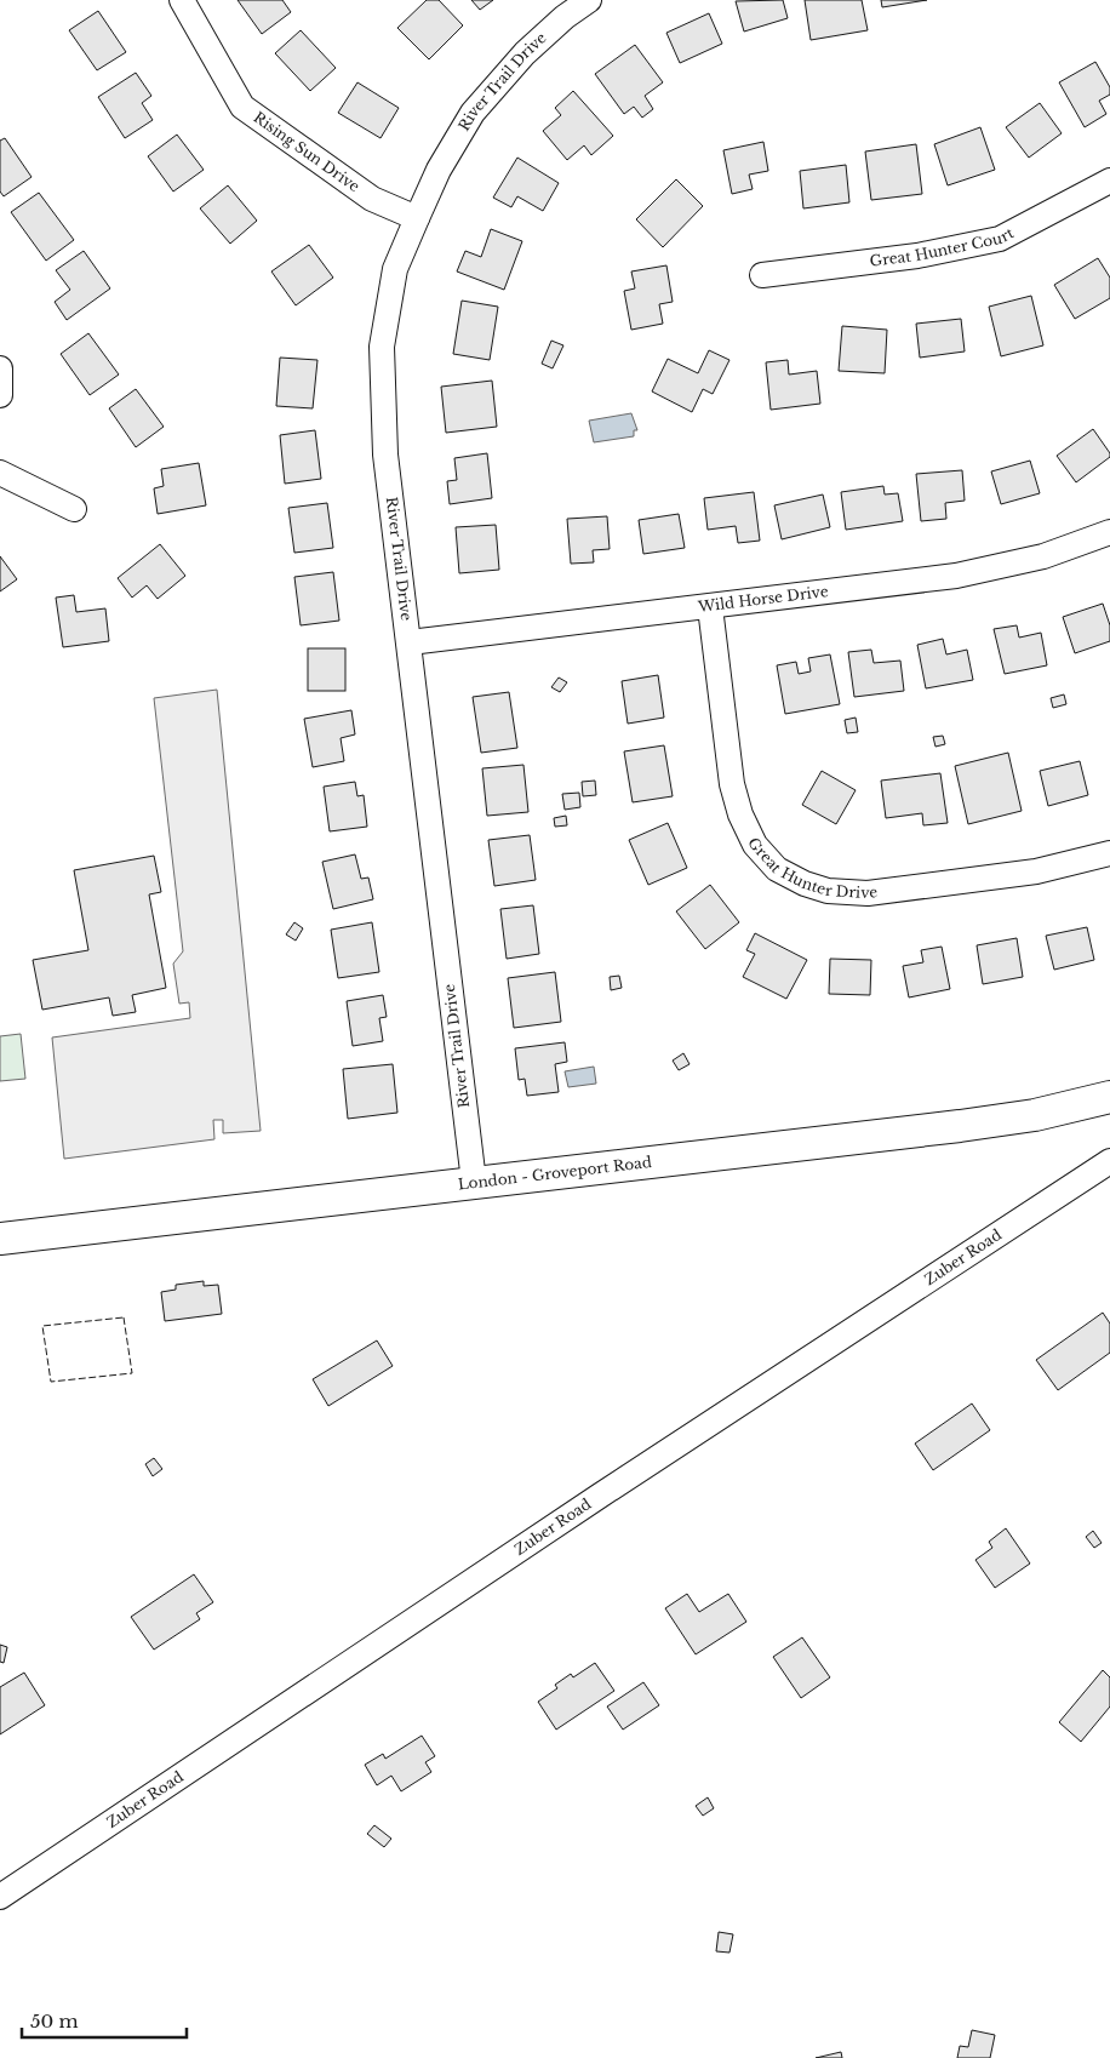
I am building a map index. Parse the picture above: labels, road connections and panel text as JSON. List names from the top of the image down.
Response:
{
  "streets": {
    "main road": ["London - Groveport Road"],
    "street": [
      "River Trail Drive",
      "Rising Sun Drive",
      "Great Hunter Court",
      "Wild Horse Drive",
      "Great Hunter Drive",
      "Zuber Road"
    ]
  },
  "crossings": [
    ["River Trail Drive", "Rising Sun Drive"],
    ["River Trail Drive", "Wild Horse Drive"],
    ["River Trail Drive", "London - Groveport Road"],
    ["Wild Horse Drive", "Great Hunter Drive"]
  ],
  "scale_bar": "50 m"
}
